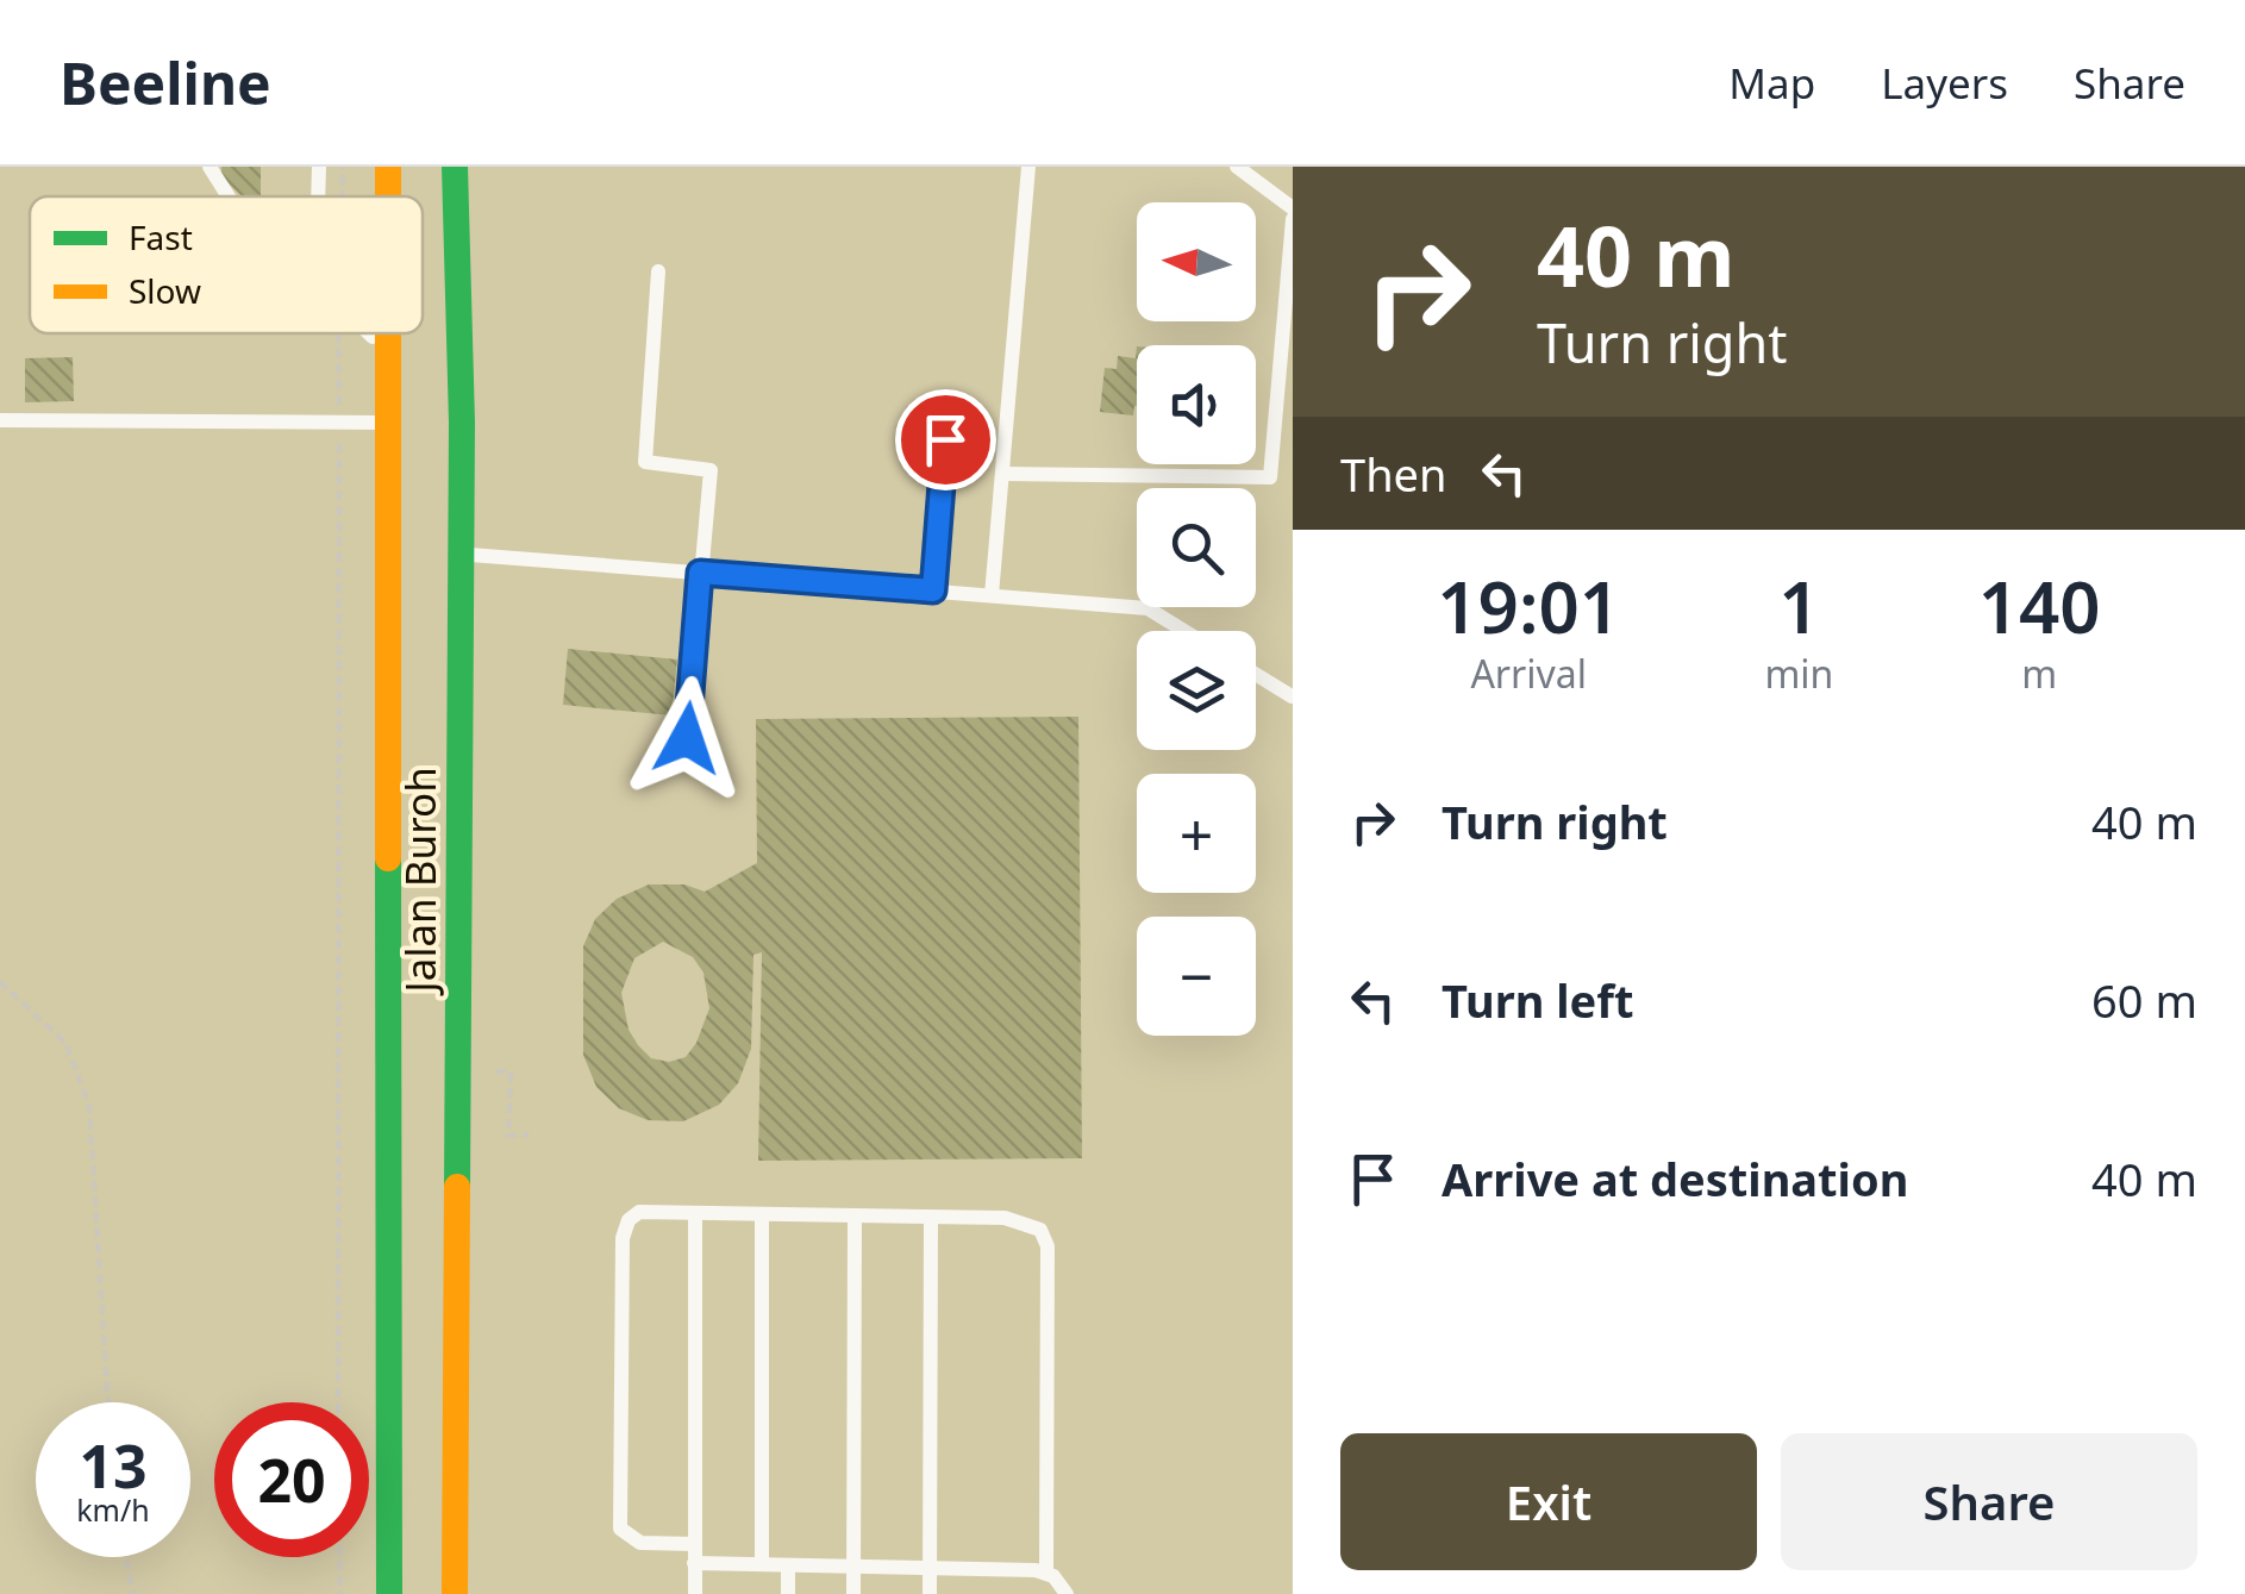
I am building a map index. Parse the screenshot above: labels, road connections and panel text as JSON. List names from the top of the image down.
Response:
{
  "streets": {
    "highway": ["Jalan Buroh"]
  },
  "legend": ["Fast", "Slow"],
  "north": "left",
  "page": {
    "header": "Beeline",
    "nav": ["Map", "Layers", "Share"],
    "turn": ["40 m", "Turn right"],
    "map_buttons": ["+", "−"],
    "then": "Then",
    "eta": [
      "19:01",
      "Arrival",
      "1",
      "min",
      "140",
      "m"
    ],
    "list": [
      {
        "name": "Turn right",
        "value": "40 m"
      },
      {
        "name": "Turn left",
        "value": "60 m"
      },
      {
        "name": "Arrive at destination",
        "value": "40 m"
      }
    ],
    "speed": "13 km/h",
    "limit": "20",
    "buttons": ["Exit", "Share"]
  }
}
